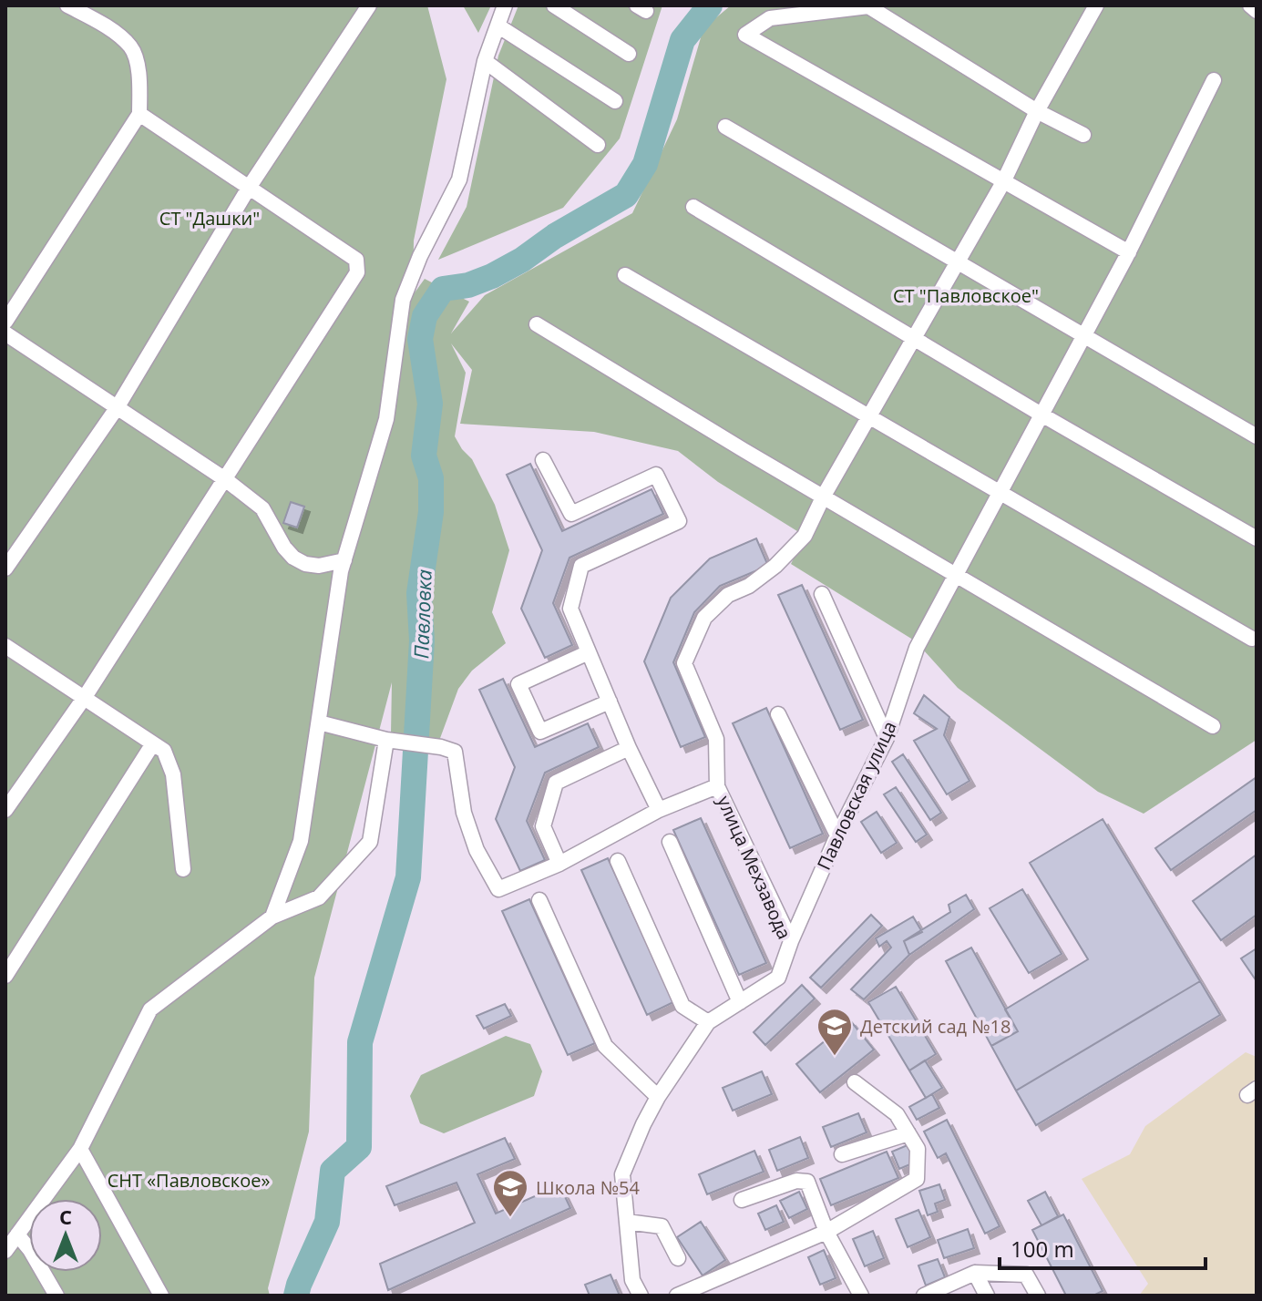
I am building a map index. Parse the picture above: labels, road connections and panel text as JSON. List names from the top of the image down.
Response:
{
  "streets": {
    "street": ["Павловская улица", "улица Мехзавода"]
  },
  "crossings": [
    ["Павловская улица", "улица Мехзавода"]
  ],
  "water": ["Павловка"],
  "parks": ["СТ \"Дашки\"", "СТ \"Павловское\"", "СНТ «Павловское»"],
  "places": {
    "school or university": ["Детский сад №18", "Школа №54"]
  },
  "scale_bar": "100 m",
  "north": "top"
}
